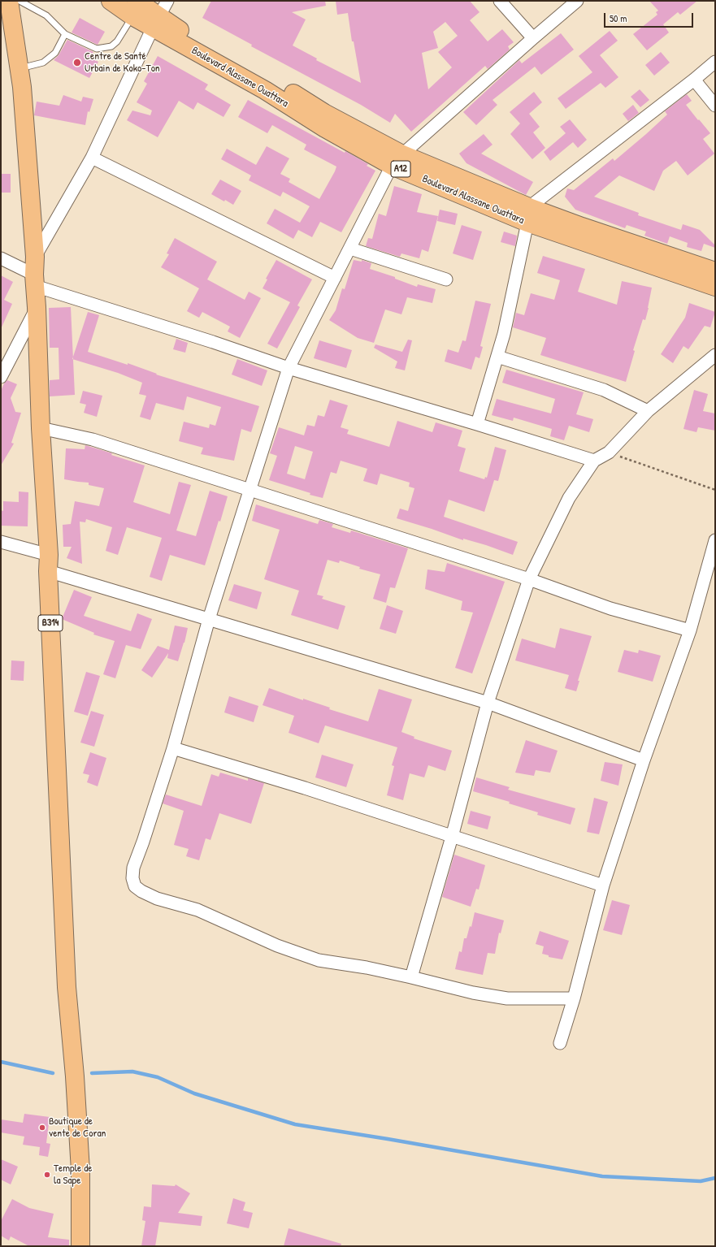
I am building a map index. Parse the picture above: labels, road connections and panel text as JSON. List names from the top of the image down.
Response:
{
  "streets": {
    "main road": ["Boulevard Alassane Ouattara", "A12", "B314"]
  },
  "places": ["Centre de Santé Urbain de Koko-Ton", "Boutique de vente de Coran", "Temple de la Sape"],
  "scale_bar": "50 m"
}
